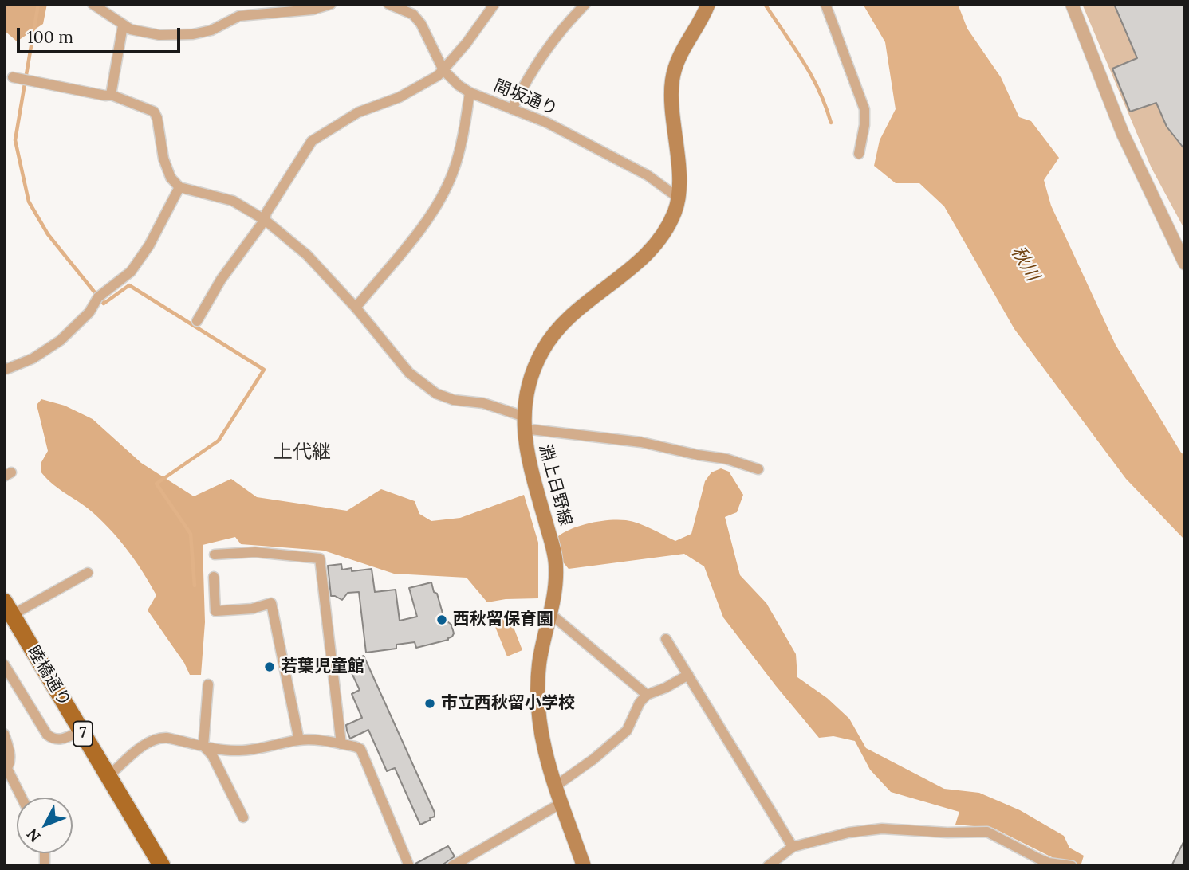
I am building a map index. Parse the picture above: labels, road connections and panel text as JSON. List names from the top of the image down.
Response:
{
  "streets": {
    "main road": ["淵上日野線", "睦橋通り", "7"],
    "street": ["間坂通り"]
  },
  "crossings": [
    ["間坂通り", "淵上日野線"]
  ],
  "districts": ["上代継"],
  "water": ["秋川"],
  "places": ["西秋留保育園", "若葉児童館", "市立西秋留小学校"],
  "scale_bar": "100 m",
  "north": "bottom left"
}
